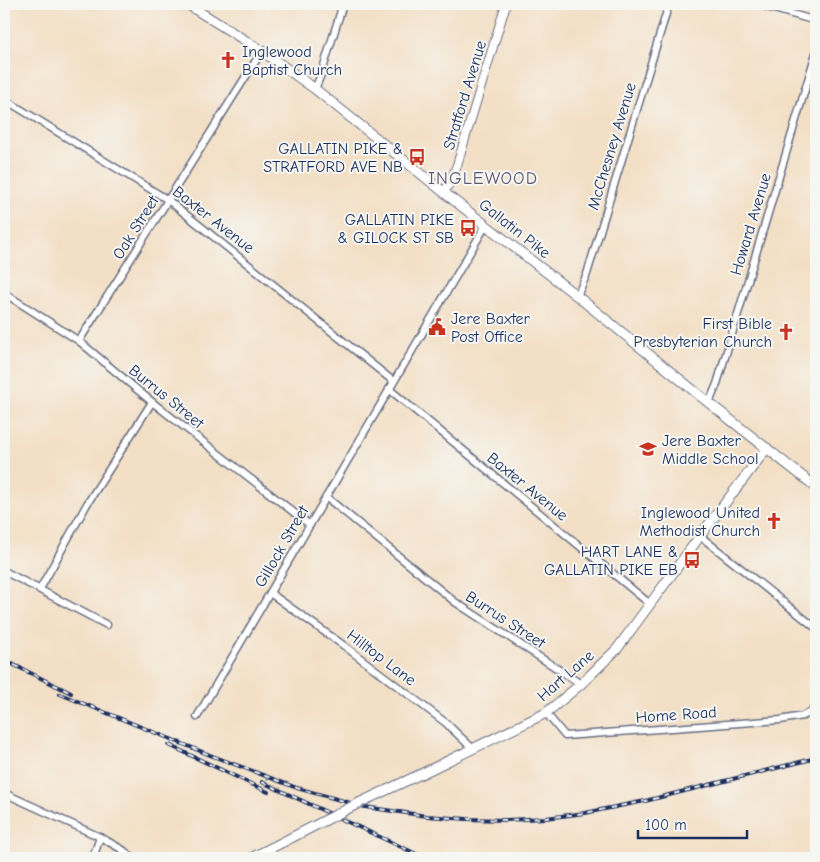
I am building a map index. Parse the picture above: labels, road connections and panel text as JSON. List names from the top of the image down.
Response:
{
  "streets": {
    "main road": ["Gallatin Pike", "Hart Lane"],
    "street": [
      "Stratford Avenue",
      "McChesney Avenue",
      "Baxter Avenue",
      "Howard Avenue",
      "Oak Street",
      "Burrus Street",
      "Gillock Street",
      "Hilltop Lane",
      "Home Road"
    ]
  },
  "crossings": [
    ["Stratford Avenue", "Gallatin Pike"],
    ["McChesney Avenue", "Gallatin Pike"],
    ["Baxter Avenue", "Oak Street"],
    ["Baxter Avenue", "Gillock Street"],
    ["Baxter Avenue", "Hart Lane"],
    ["Howard Avenue", "Gallatin Pike"],
    ["Oak Street", "Gallatin Pike"],
    ["Oak Street", "Burrus Street"],
    ["Gallatin Pike", "Hart Lane"],
    ["Burrus Street", "Gillock Street"],
    ["Burrus Street", "Hart Lane"],
    ["Gillock Street", "Hilltop Lane"],
    ["Hilltop Lane", "Hart Lane"],
    ["Hart Lane", "Home Road"]
  ],
  "districts": ["INGLEWOOD"],
  "places": {
    "church": ["Inglewood Baptist Church", "First Bible Presbyterian Church", "Inglewood United Methodist Church"],
    "bus stop": ["GALLATIN PIKE & STRATFORD AVE NB", "GALLATIN PIKE & GILOCK ST SB", "HART LANE & GALLATIN PIKE EB"],
    "public building": ["Jere Baxter Post Office"],
    "school or university": ["Jere Baxter Middle School"]
  },
  "scale_bar": "100 m"
}
